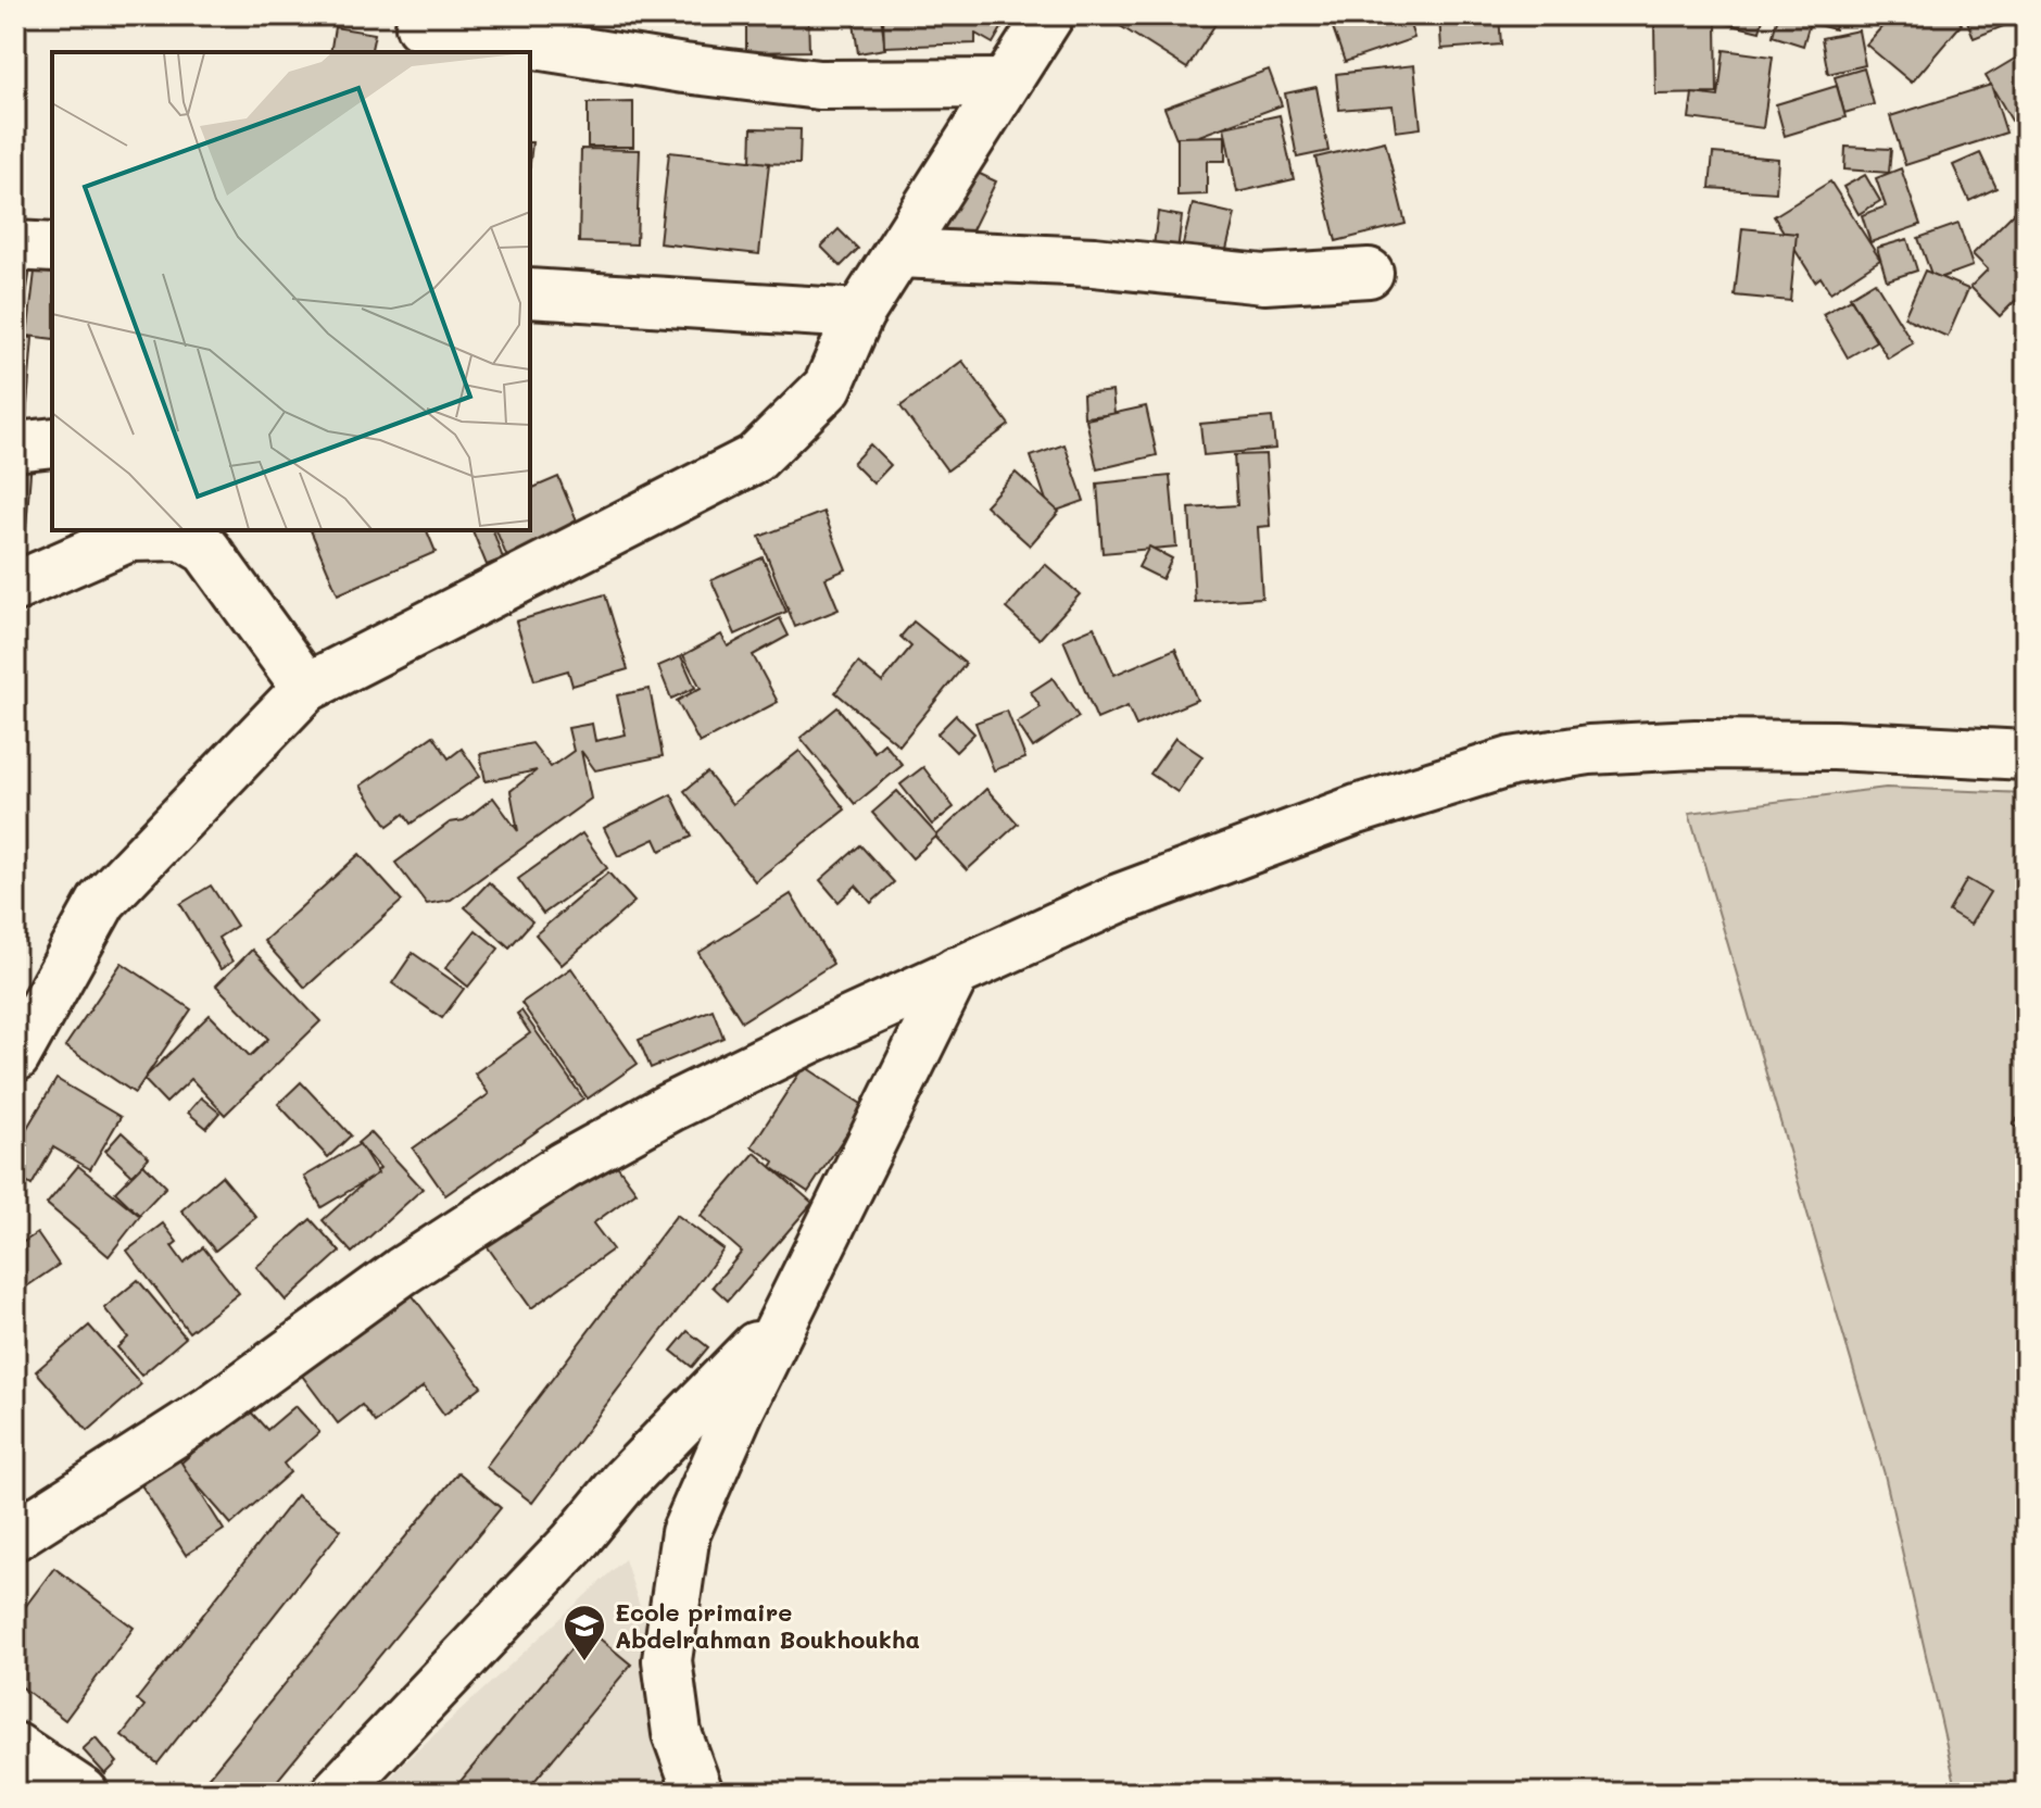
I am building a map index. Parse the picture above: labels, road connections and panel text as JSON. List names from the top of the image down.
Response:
{
  "places": {
    "school or university": ["Ecole primaire Abdelrahman Boukhoukha"]
  }
}
